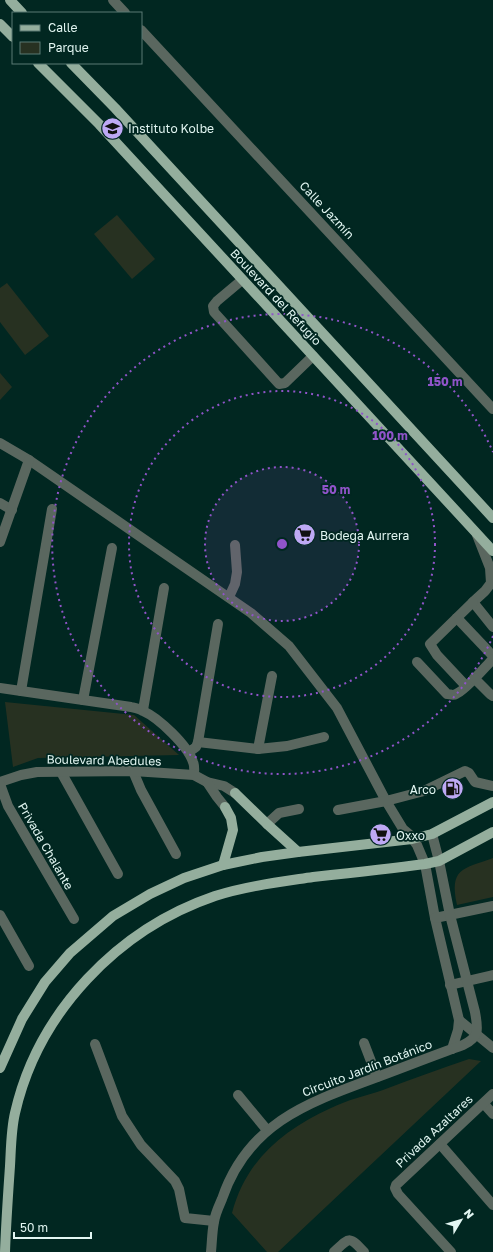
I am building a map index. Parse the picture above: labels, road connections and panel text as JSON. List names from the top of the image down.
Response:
{
  "streets": {
    "main road": ["Boulevard del Refugio"],
    "street": [
      "Calle Jazmín",
      "Boulevard Abedules",
      "Privada Chalante",
      "Circuito Jardín Botánico",
      "Privada Azaltares"
    ]
  },
  "crossings": [
    ["Boulevard Abedules", "Privada Chalante"]
  ],
  "places": {
    "school or university": ["Instituto Kolbe"],
    "supermarket": ["Bodega Aurrera", "Oxxo"],
    "fuel station": ["Arco"]
  },
  "legend": ["Calle", "Parque"],
  "scale_bar": "50 m",
  "north": "top right",
  "rings": ["150 m", "100 m", "50 m"]
}
